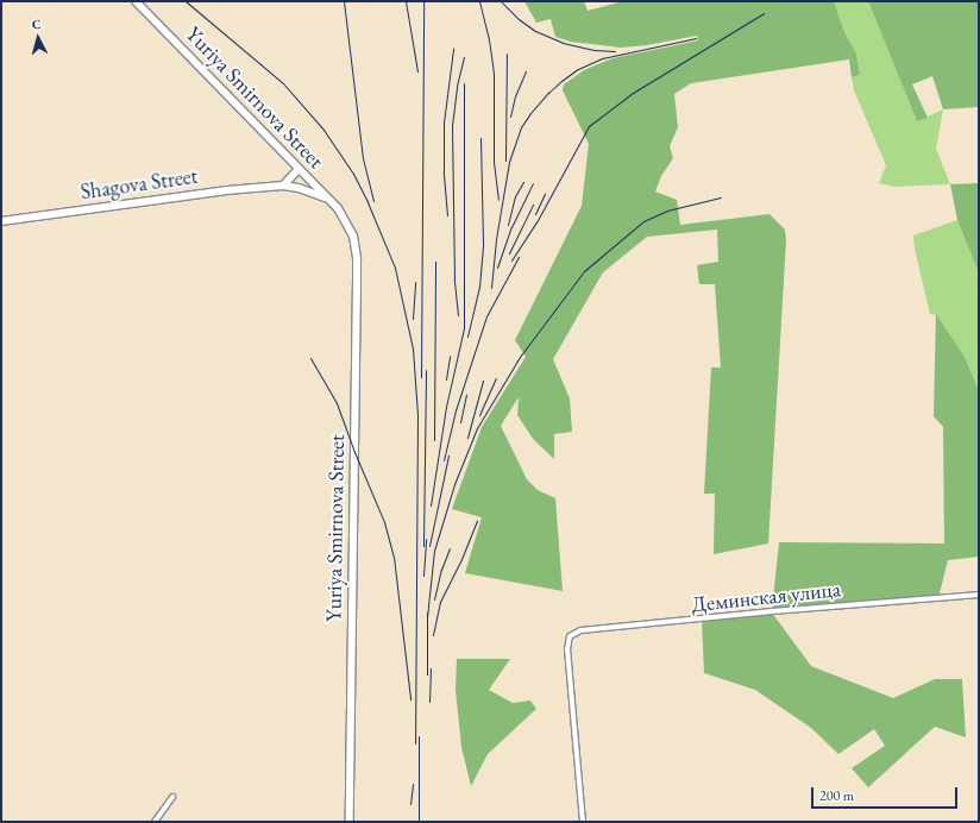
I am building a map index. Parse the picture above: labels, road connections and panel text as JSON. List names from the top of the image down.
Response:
{
  "streets": {
    "main road": ["Yuriya Smirnova Street", "Shagova Street"],
    "street": ["Деминская улица"]
  },
  "crossings": [
    ["Yuriya Smirnova Street", "Shagova Street"]
  ],
  "scale_bar": "200 m",
  "north": "top"
}
